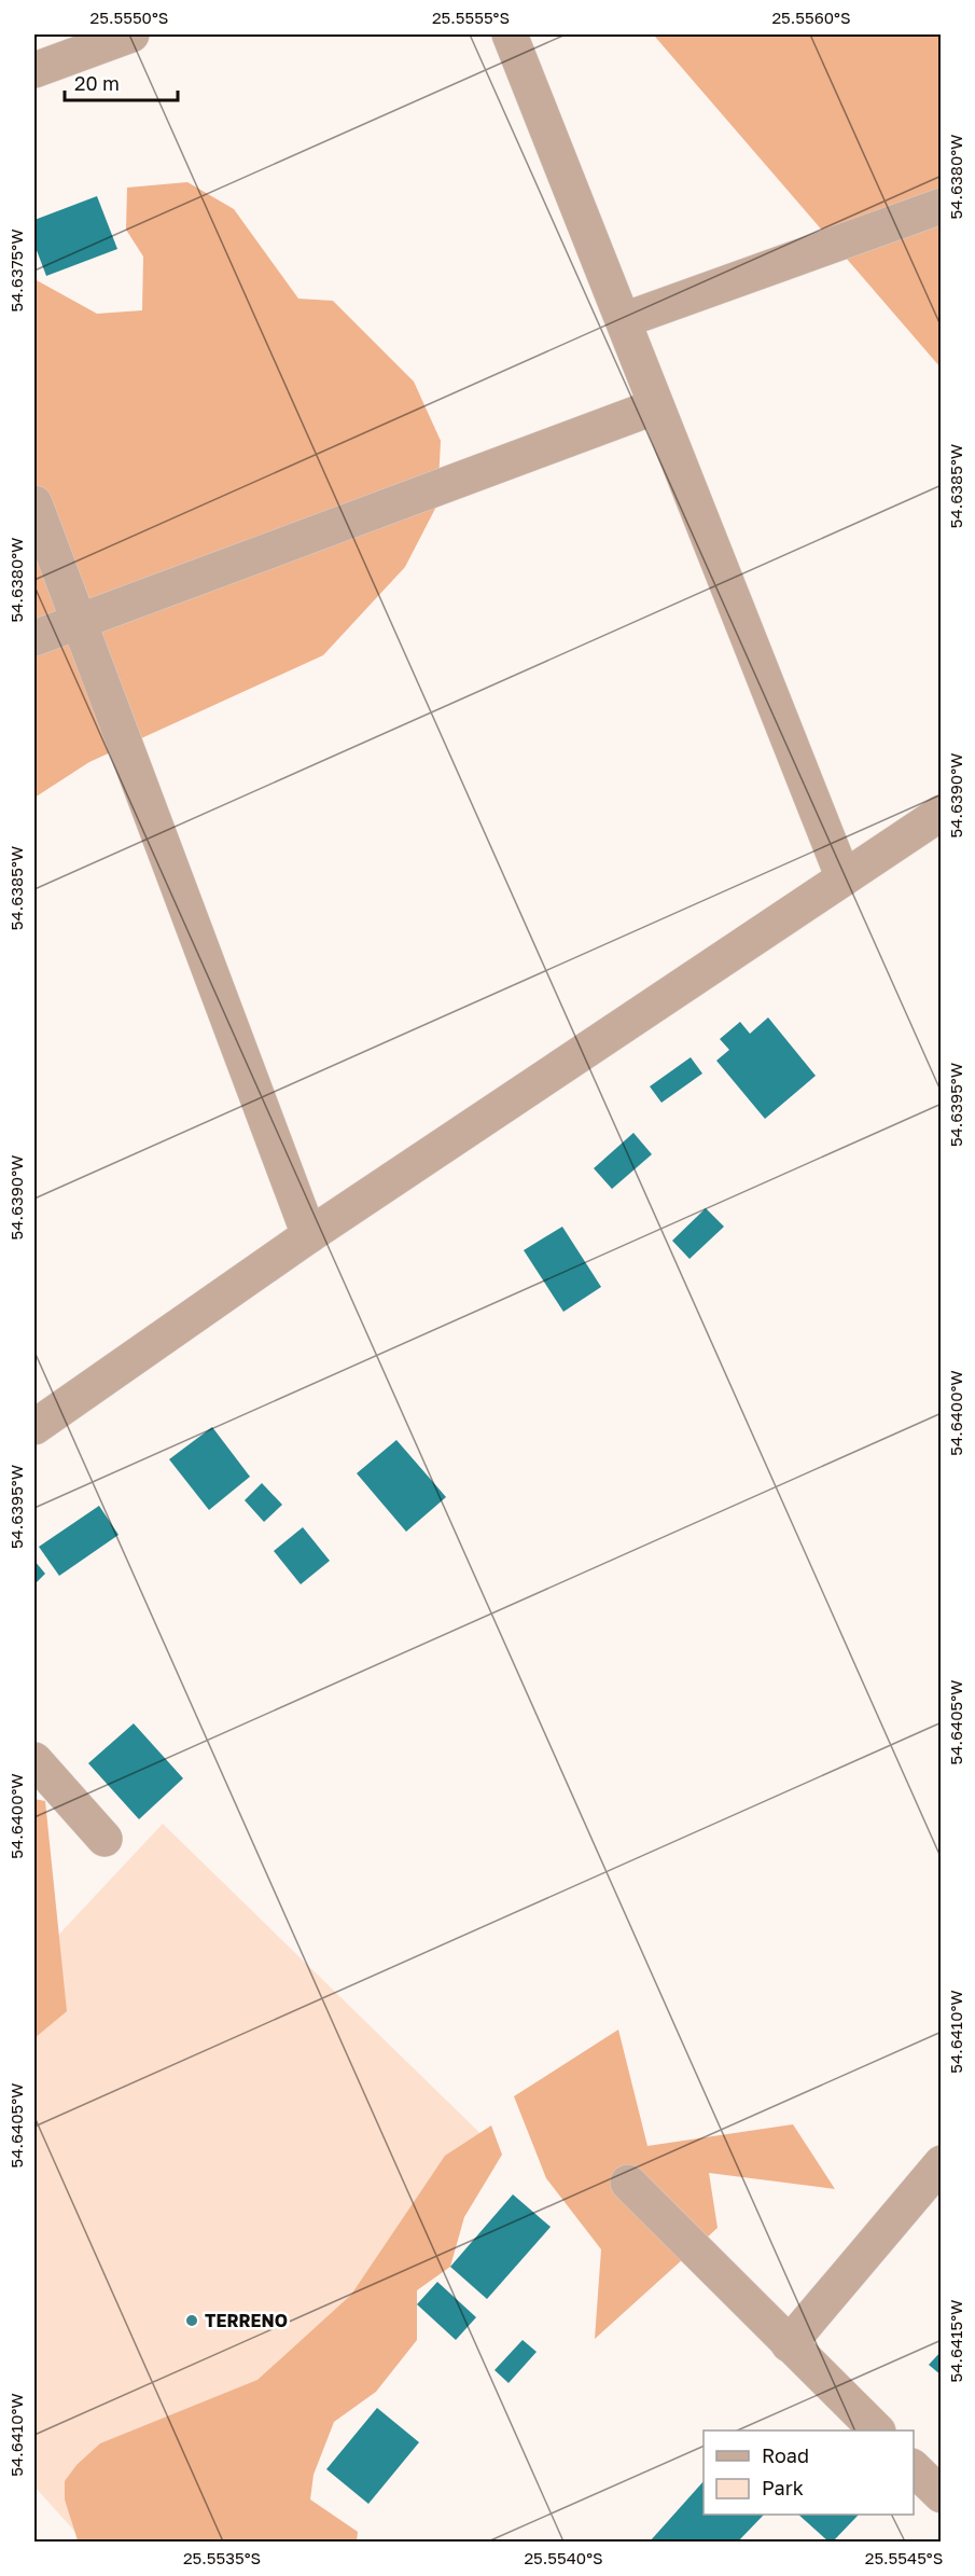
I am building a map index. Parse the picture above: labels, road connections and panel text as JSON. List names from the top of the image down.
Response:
{
  "places": ["TERRENO"],
  "legend": ["Road", "Park"],
  "scale_bar": "20 m",
  "coordinates": [
    "25.5550°S",
    "25.5555°S",
    "25.5560°S",
    "54.6380°W",
    "54.6375°W",
    "54.6385°W",
    "54.6390°W",
    "54.6395°W",
    "54.6400°W",
    "54.6405°W",
    "54.6410°W",
    "54.6415°W",
    "25.5535°S",
    "25.5540°S",
    "25.5545°S"
  ]
}
